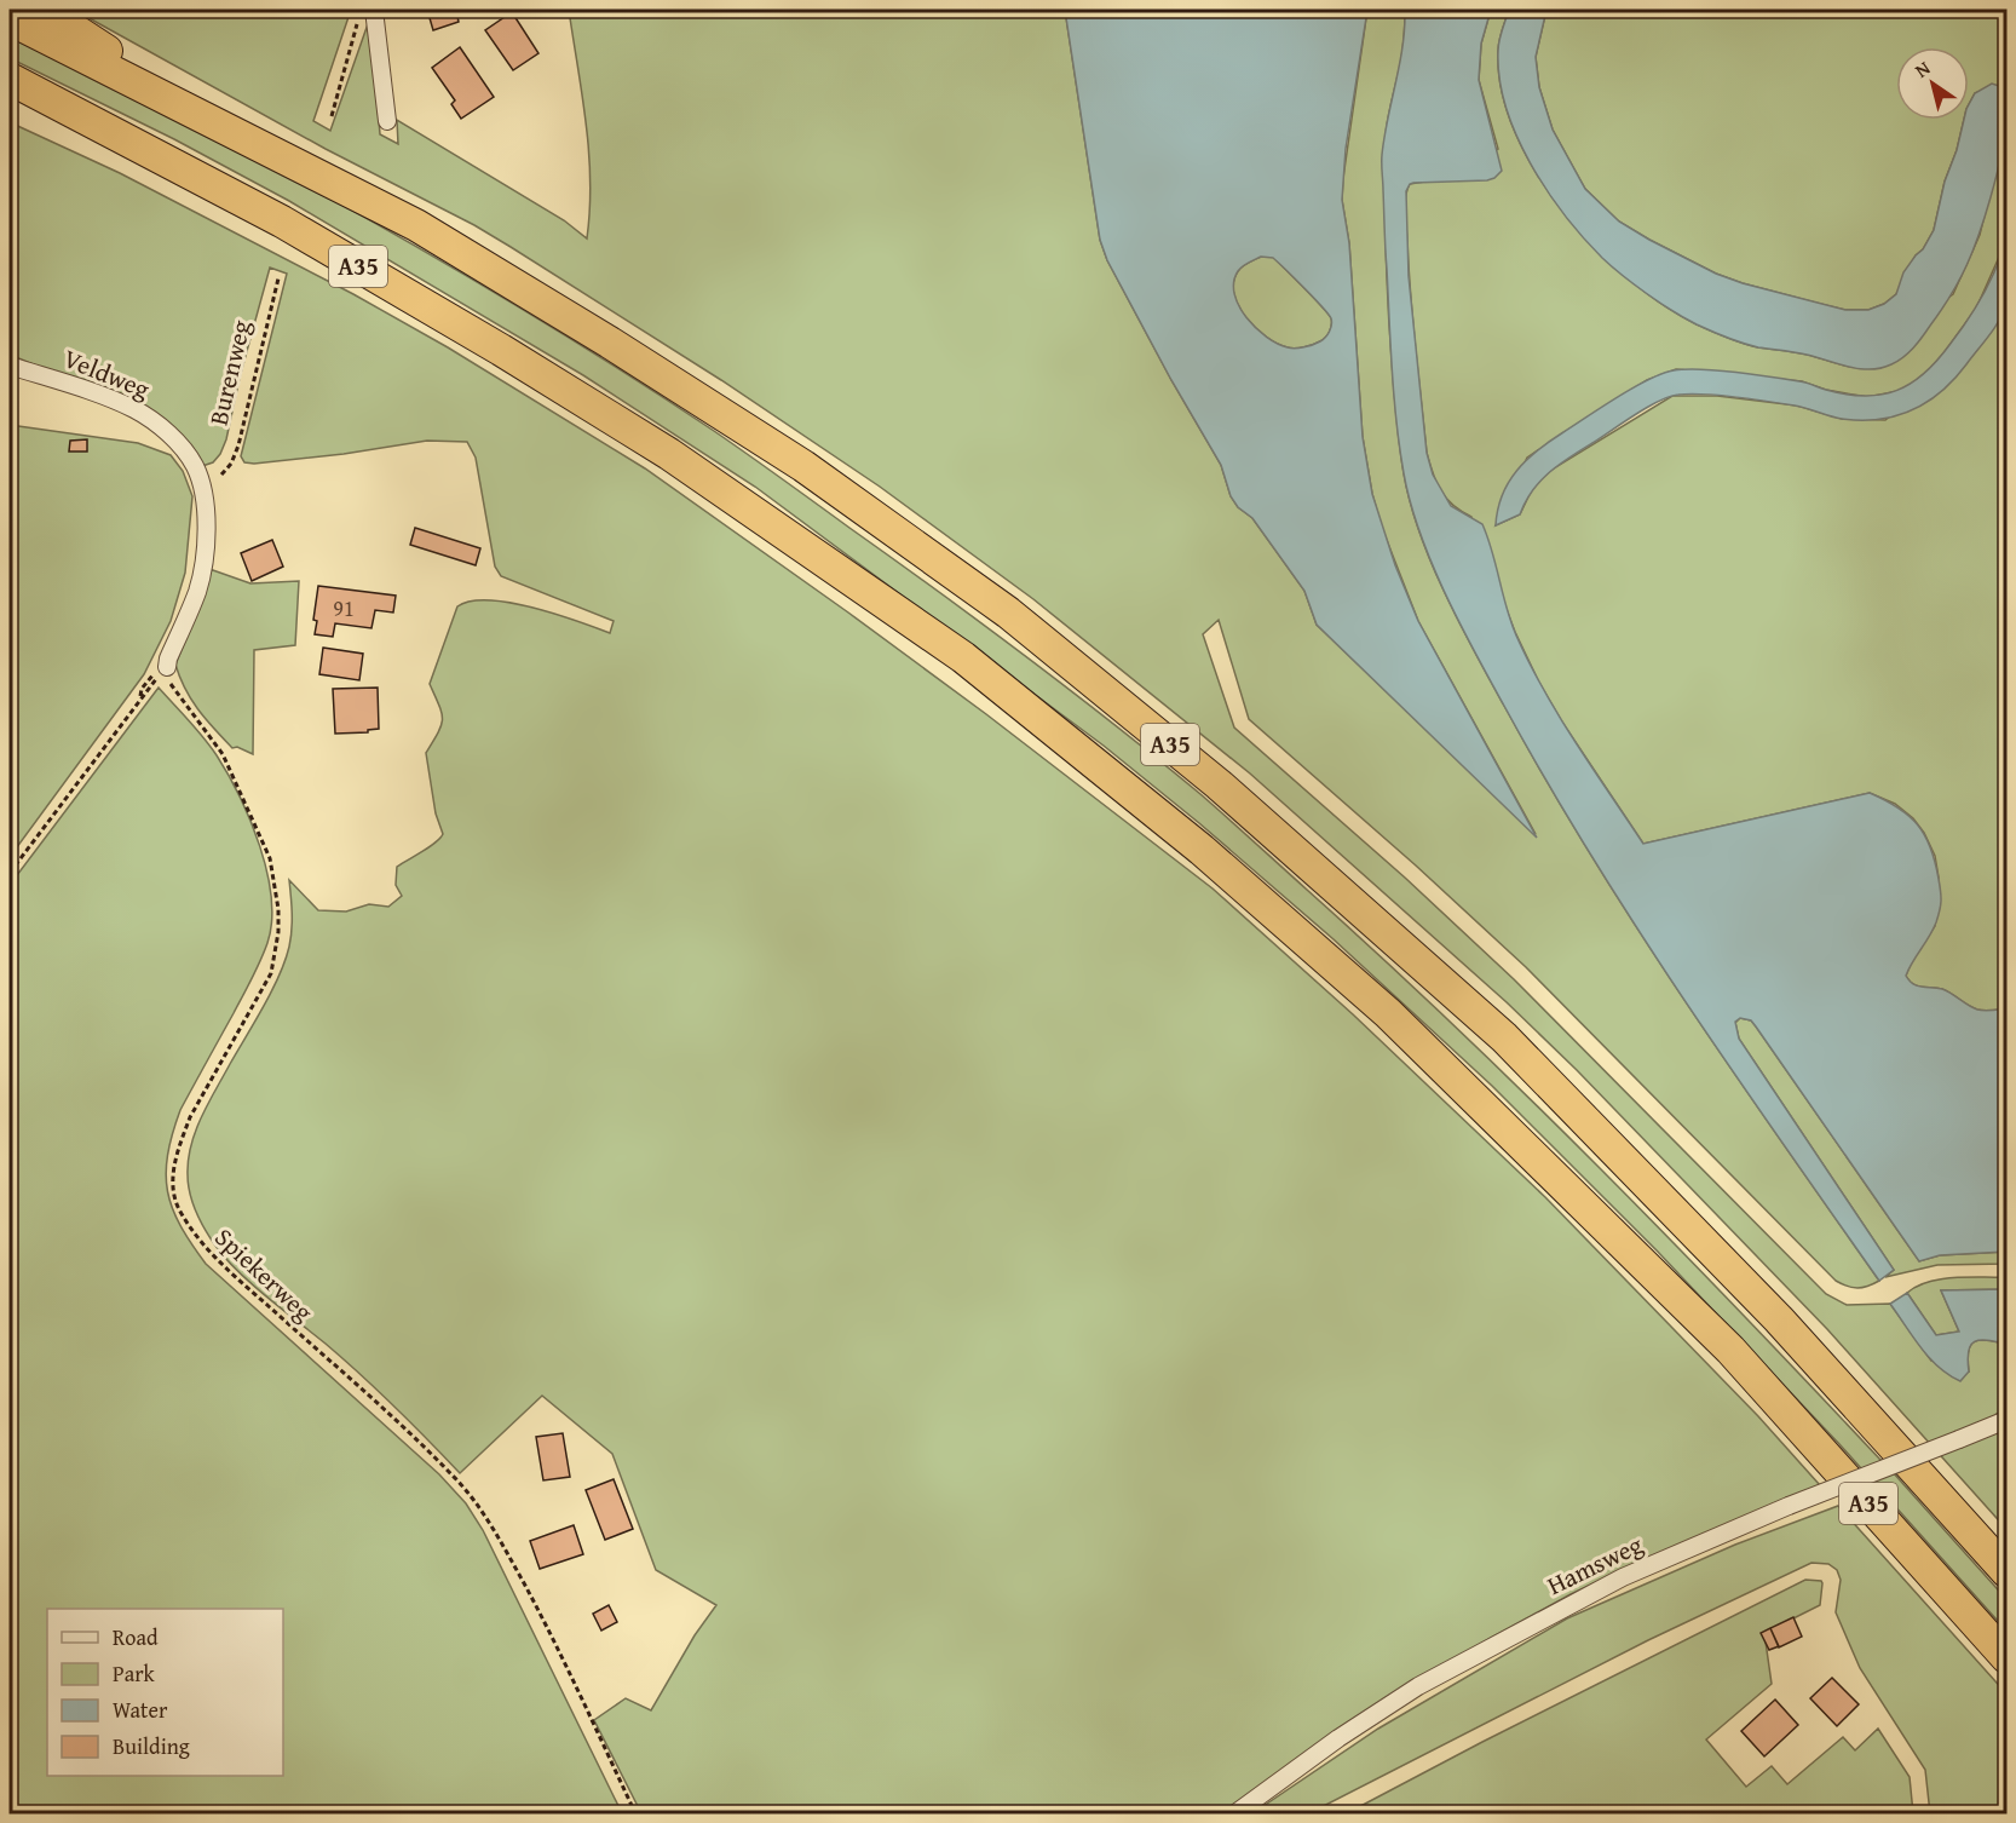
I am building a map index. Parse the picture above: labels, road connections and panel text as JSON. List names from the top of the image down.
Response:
{
  "streets": {
    "highway": ["A35"],
    "street": ["Veldweg", "Hamsweg"],
    "path": ["Burenweg", "Spiekerweg"]
  },
  "crossings": [
    ["Veldweg", "Spiekerweg"]
  ],
  "house_numbers": ["91"],
  "legend": [
    "Road",
    "Park",
    "Water",
    "Building"
  ],
  "north": "top left"
}
